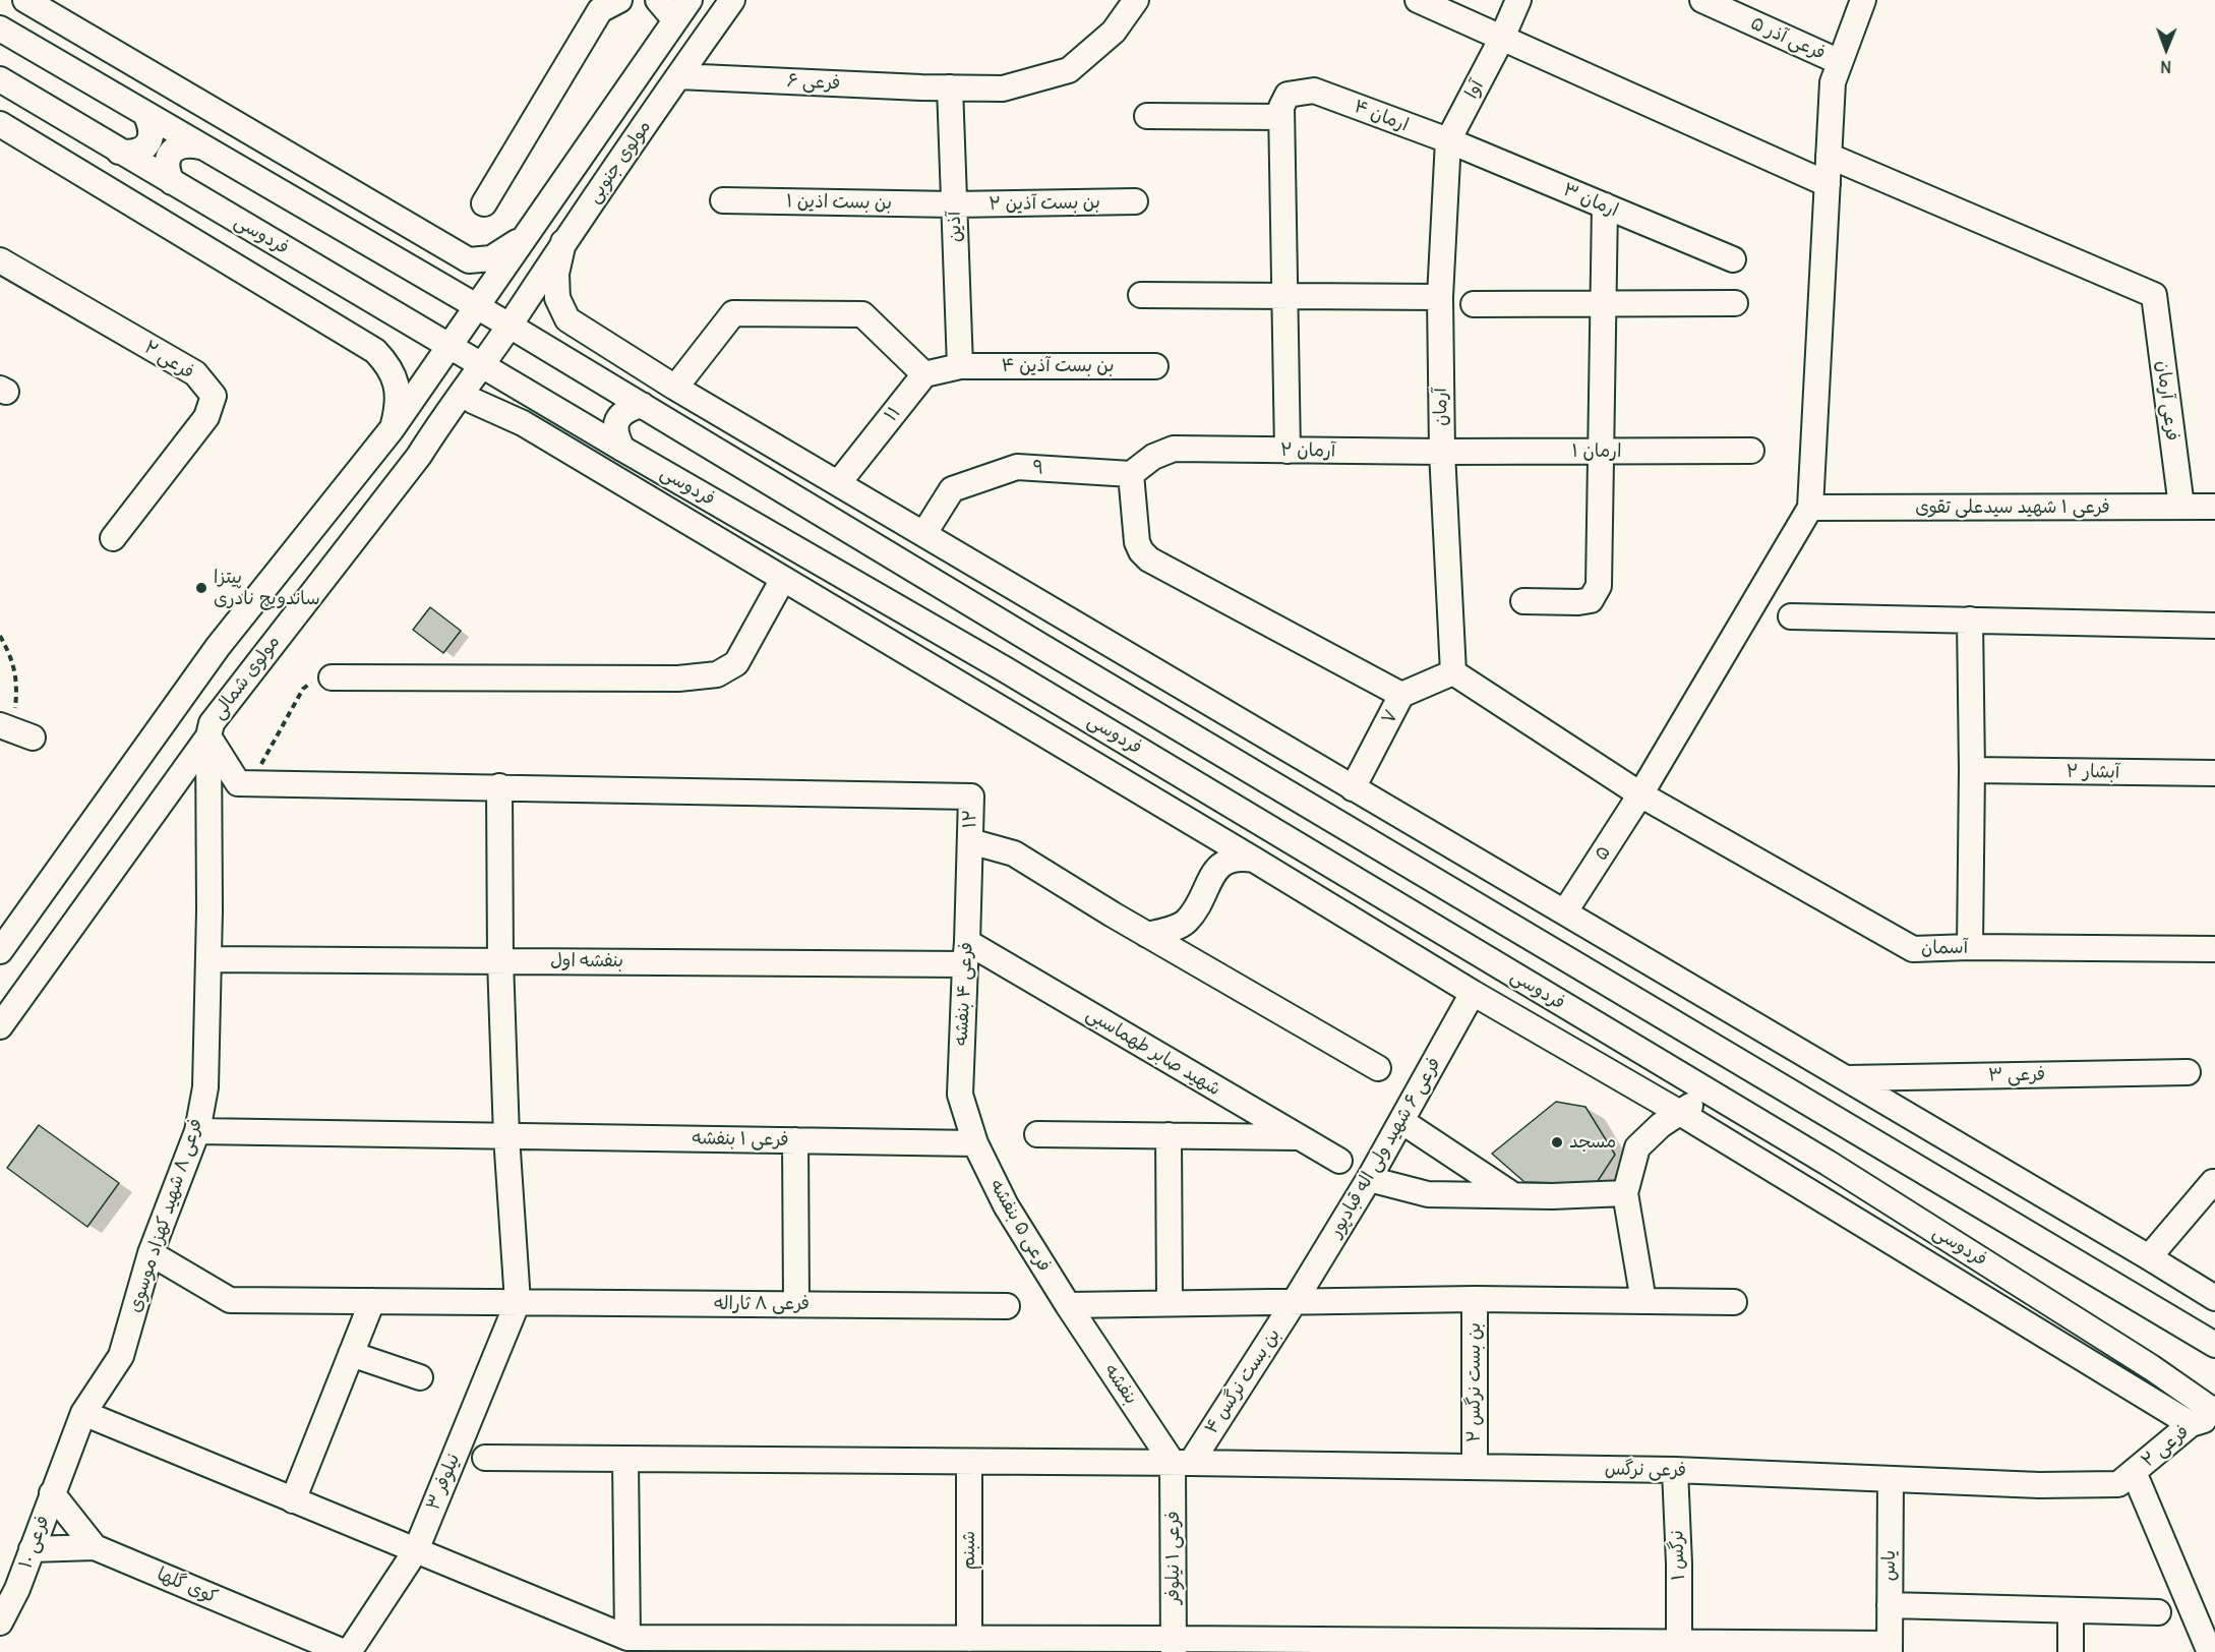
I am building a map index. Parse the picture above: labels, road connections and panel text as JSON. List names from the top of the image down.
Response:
{
  "streets": {
    "street": [
      "فرعی آذر ۵",
      "فرعی ۶",
      "آوا",
      "ارمان ۴",
      "مولوی جنوبی",
      "ارمان ۳",
      "بن بست اذین ۱",
      "بن بست آذین ۲",
      "آذین",
      "فردوسی",
      "فرعی ۲",
      "بن بست آذین ۴",
      "فرعی آرمان",
      "آرمان",
      "۱۱",
      "آرمان ۲",
      "ارمان ۱",
      "۹",
      "فرعی ۱ شهید سیدعلی تقوی",
      "مولوی شمالی",
      "۷",
      "آبشار ۲",
      "۱۲",
      "۵",
      "آسمان",
      "بنفشه اول",
      "فرعی ۴ بنفشه",
      "شهید صابر طهماسبی",
      "فرعی ۳",
      "فرعی ۱ بنفشه",
      "فرعی ۶ شهید ولی اله قبادپور",
      "فرعی ۸ شهید کهزاد موسوی",
      "فرعی ۵ بنفشه",
      "فرعی ۸ ثاراله",
      "بن بست نرگس ۴",
      "بن بست نرگس ۲",
      "بنفشه",
      "فرعی نرگس",
      "نیلوفر ۳",
      "فرعی ۱۰",
      "شبنم",
      "نرگس ۱",
      "فرعی ۱ نیلوفر",
      "یاس",
      "کوی گلها"
    ]
  },
  "crossings": [
    ["فرعی ۶", "مولوی جنوبی"],
    ["فرعی ۶", "آذین"],
    ["آوا", "ارمان ۴"],
    ["آوا", "ارمان ۳"],
    ["آوا", "آرمان"],
    ["ارمان ۴", "ارمان ۳"],
    ["ارمان ۴", "آرمان"],
    ["مولوی جنوبی", "فردوسی"],
    ["مولوی جنوبی", "مولوی شمالی"],
    ["ارمان ۳", "آرمان"],
    ["بن بست اذین ۱", "بن بست آذین ۲"],
    ["بن بست اذین ۱", "آذین"],
    ["بن بست آذین ۲", "آذین"],
    ["آذین", "بن بست آذین ۴"],
    ["فردوسی", "فرعی ۲"],
    ["فردوسی", "مولوی شمالی"],
    ["فرعی ۲", "فرعی نرگس"],
    ["فرعی آرمان", "فرعی ۱ شهید سیدعلی تقوی"],
    ["آرمان", "آرمان ۲"],
    ["آرمان", "ارمان ۱"],
    ["آرمان", "۷"],
    ["آرمان", "آسمان"],
    ["آرمان ۲", "ارمان ۱"],
    ["آرمان ۲", "۹"],
    ["فرعی ۱ شهید سیدعلی تقوی", "۵"],
    ["مولوی شمالی", "فرعی ۸ شهید کهزاد موسوی"],
    ["۷", "آسمان"],
    ["۱۲", "فرعی ۴ بنفشه"],
    ["۵", "آسمان"],
    ["بنفشه اول", "فرعی ۴ بنفشه"],
    ["بنفشه اول", "شهید صابر طهماسبی"],
    ["بنفشه اول", "فرعی ۸ شهید کهزاد موسوی"],
    ["فرعی ۴ بنفشه", "شهید صابر طهماسبی"],
    ["فرعی ۴ بنفشه", "فرعی ۱ بنفشه"],
    ["فرعی ۴ بنفشه", "فرعی ۵ بنفشه"],
    ["فرعی ۱ بنفشه", "فرعی ۸ شهید کهزاد موسوی"],
    ["فرعی ۱ بنفشه", "فرعی ۵ بنفشه"],
    ["فرعی ۶ شهید ولی اله قبادپور", "بن بست نرگس ۴"],
    ["فرعی ۸ شهید کهزاد موسوی", "فرعی ۸ ثاراله"],
    ["فرعی ۸ شهید کهزاد موسوی", "فرعی ۱۰"],
    ["فرعی ۸ شهید کهزاد موسوی", "کوی گلها"],
    ["فرعی ۵ بنفشه", "بنفشه"],
    ["فرعی ۸ ثاراله", "نیلوفر ۳"],
    ["بن بست نرگس ۴", "بنفشه"],
    ["بن بست نرگس ۴", "فرعی نرگس"],
    ["بن بست نرگس ۴", "فرعی ۱ نیلوفر"],
    ["بن بست نرگس ۲", "فرعی نرگس"],
    ["بنفشه", "فرعی نرگس"],
    ["بنفشه", "فرعی ۱ نیلوفر"],
    ["فرعی نرگس", "شبنم"],
    ["فرعی نرگس", "نرگس ۱"],
    ["فرعی نرگس", "فرعی ۱ نیلوفر"],
    ["فرعی نرگس", "یاس"],
    ["فرعی ۱۰", "کوی گلها"]
  ],
  "places": ["پیتزا ساندویچ نادری", "مسجد"],
  "north": "bottom"
}
